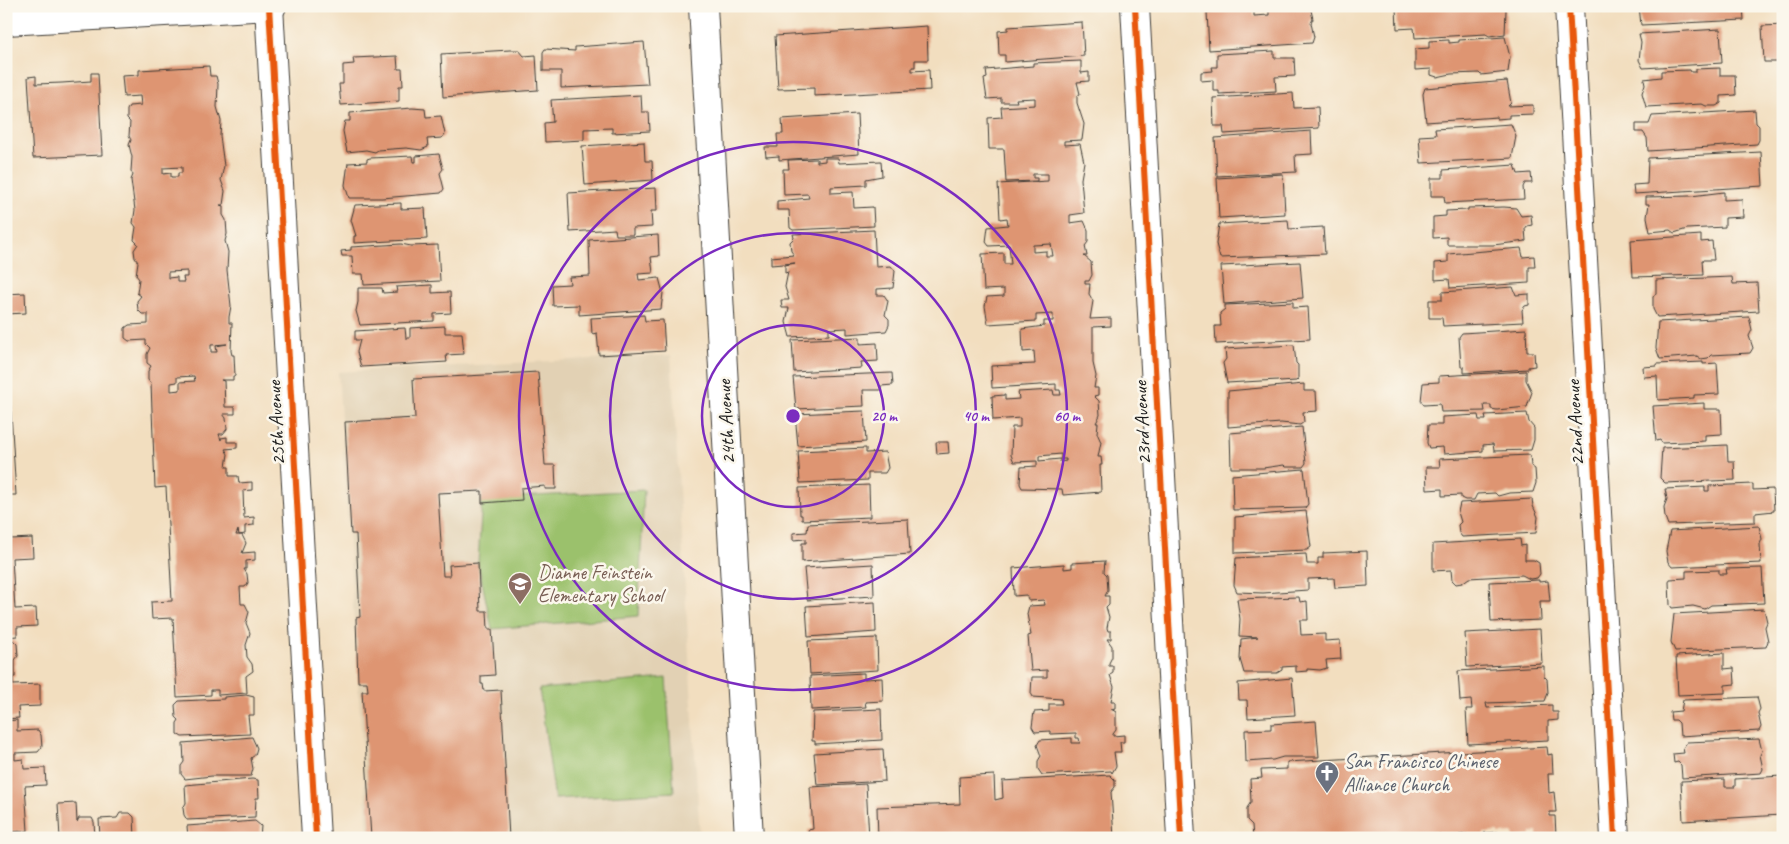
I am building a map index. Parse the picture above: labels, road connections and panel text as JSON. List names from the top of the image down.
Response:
{
  "streets": {
    "street": [
      "24th Avenue",
      "25th Avenue",
      "23rd Avenue",
      "22nd Avenue"
    ]
  },
  "places": {
    "school or university": ["Dianne Feinstein Elementary School"],
    "church": ["San Francisco Chinese Alliance Church"]
  },
  "rings": ["20 m", "40 m", "60 m"]
}
